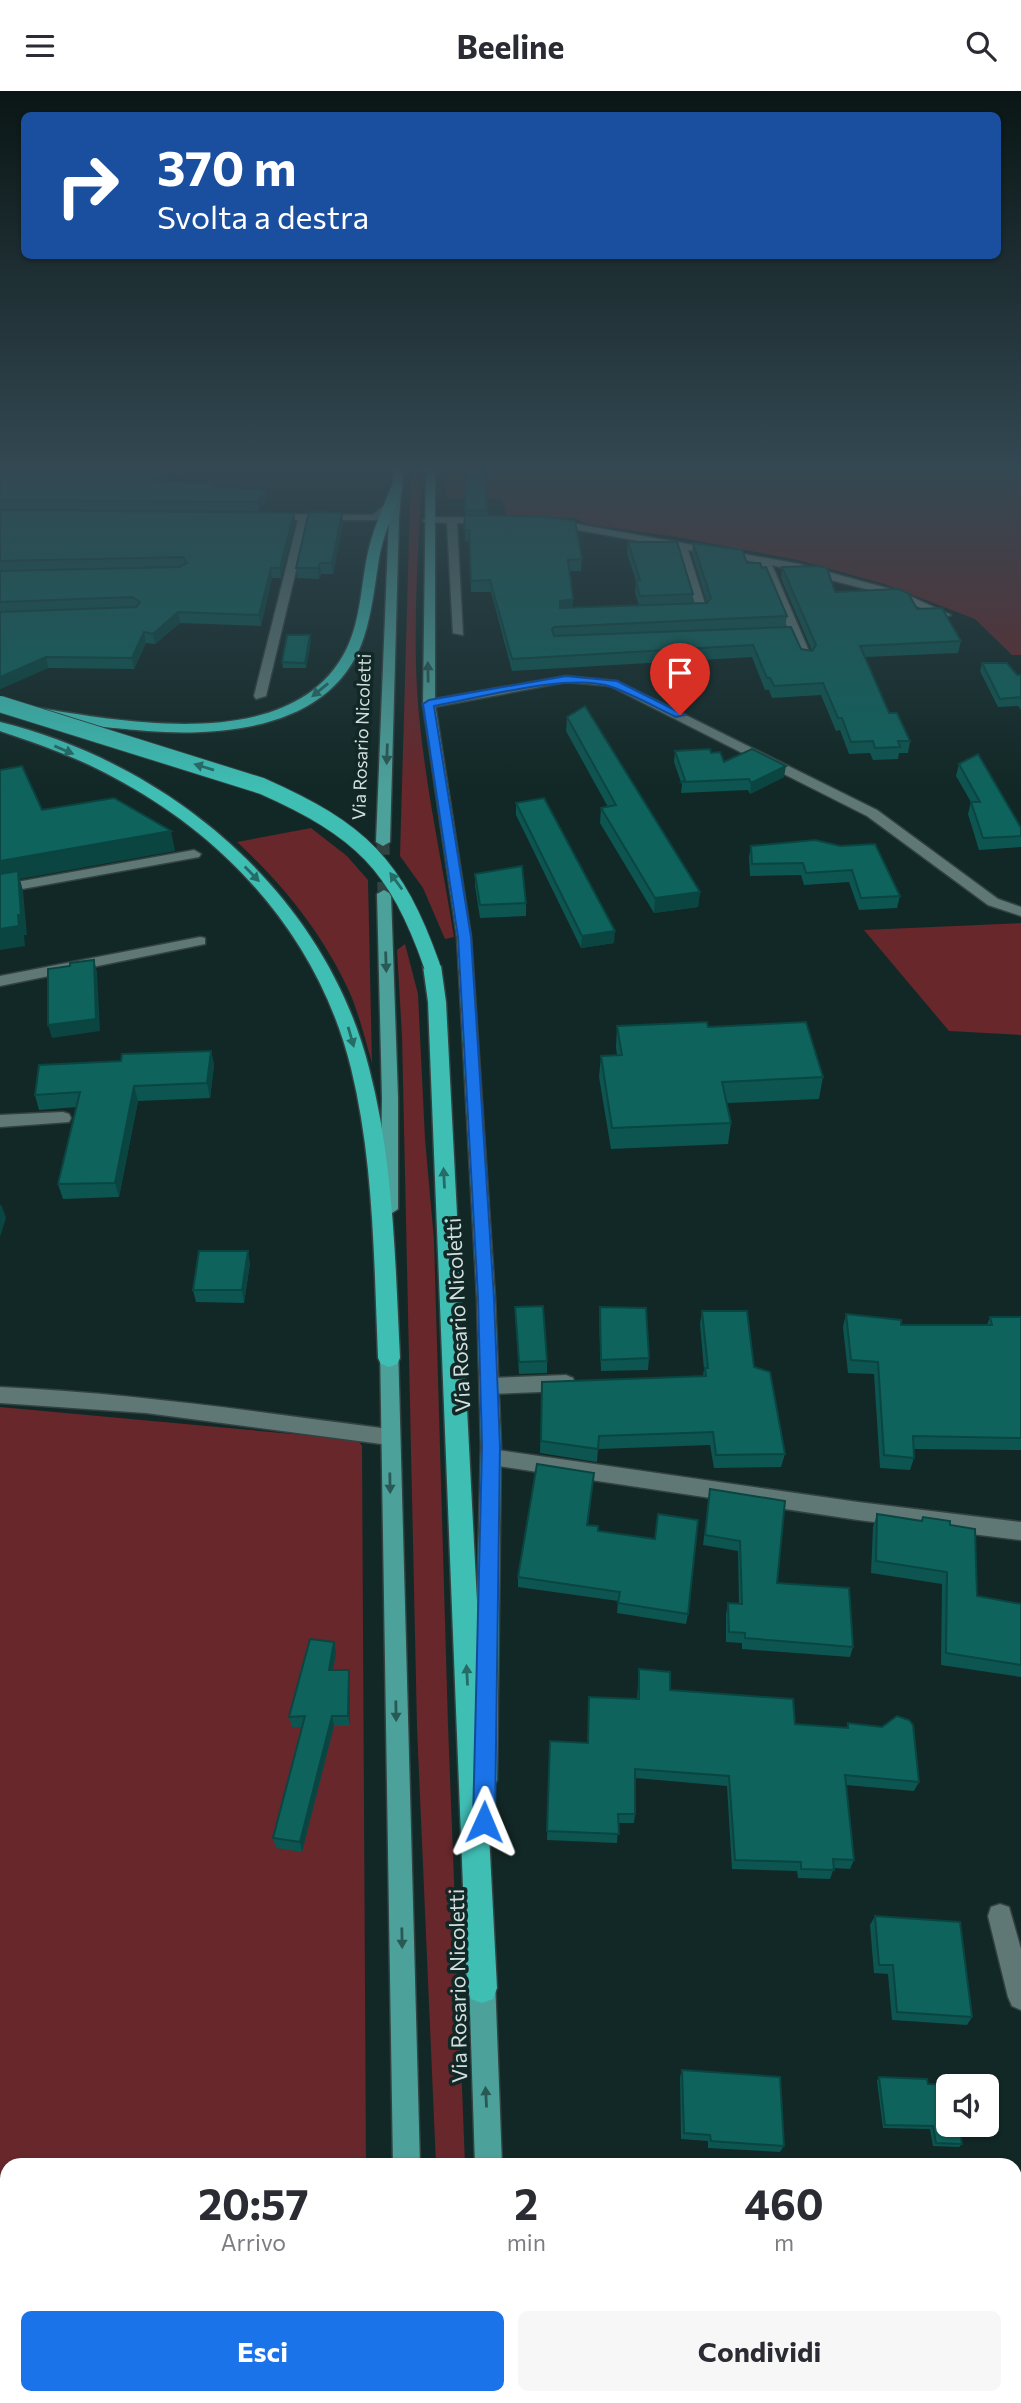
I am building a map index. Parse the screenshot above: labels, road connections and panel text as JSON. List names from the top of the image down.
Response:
{
  "streets": {
    "main road": ["Via Rosario Nicoletti"]
  },
  "page": {
    "header": "Beeline",
    "turn": ["370 m", "Svolta a destra"],
    "eta": [
      "20:57",
      "Arrivo",
      "2",
      "min",
      "460",
      "m"
    ],
    "buttons": ["Esci", "Condividi"]
  }
}
